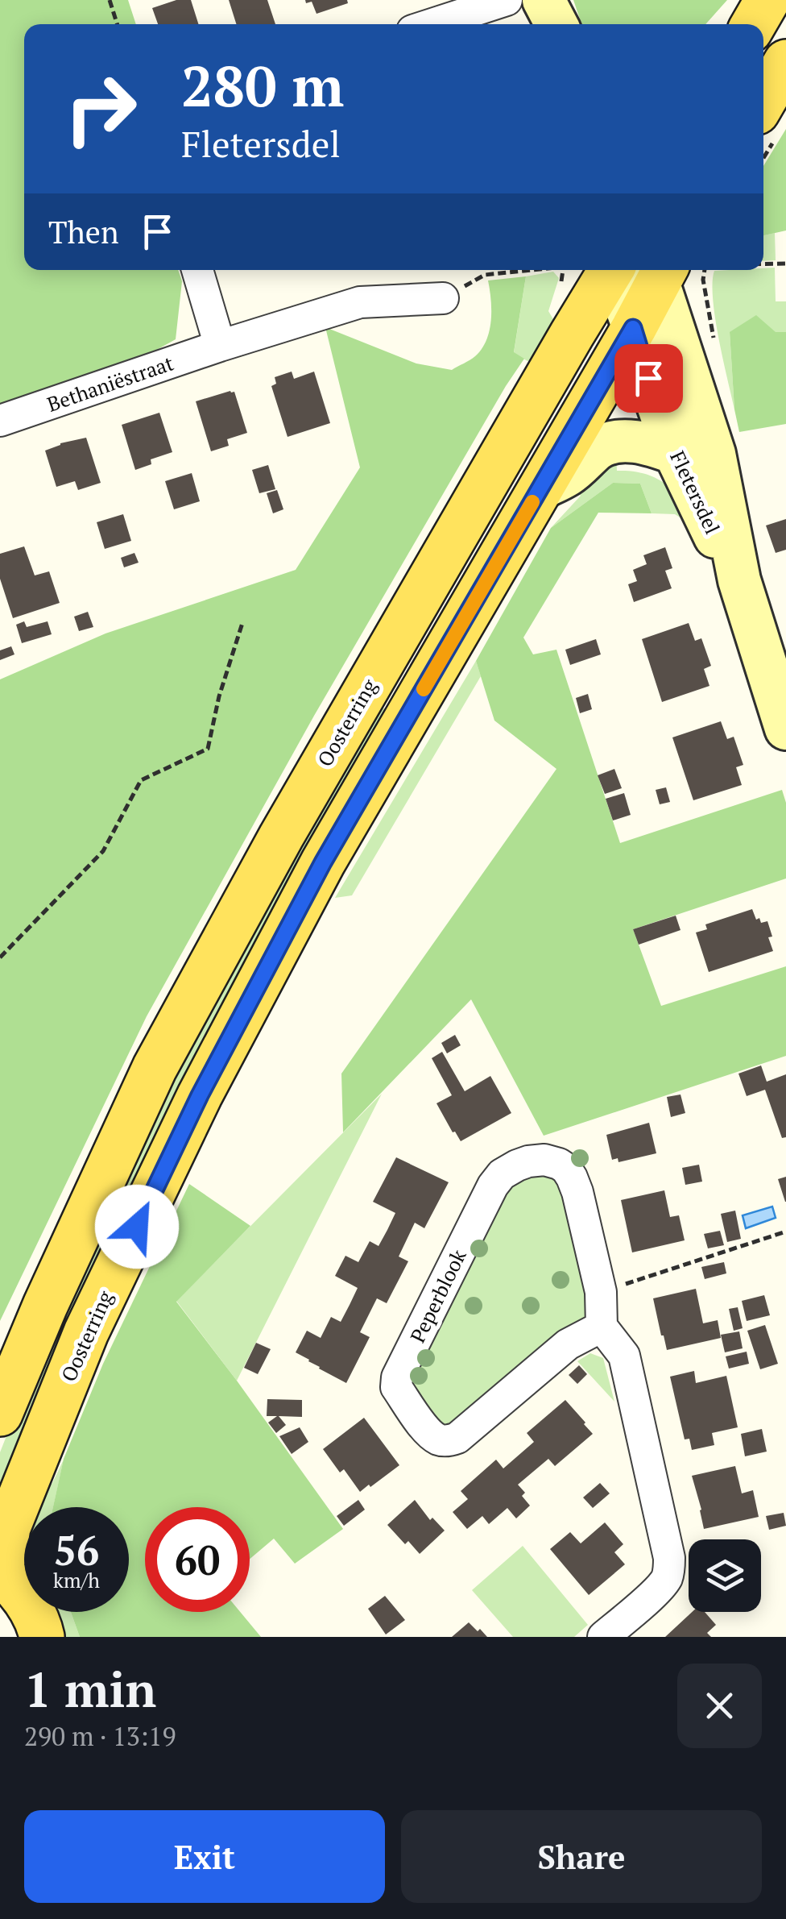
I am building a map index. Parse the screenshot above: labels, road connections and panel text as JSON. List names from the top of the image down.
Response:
{
  "streets": {
    "main road": ["Oosterring"],
    "street": ["Bethaniëstraat", "Fletersdel", "Peperblook"]
  },
  "crossings": [
    ["Fletersdel", "Oosterring"]
  ],
  "page": {
    "turn": ["280 m", "Fletersdel"],
    "then": "Then",
    "speed": "56 km/h",
    "limit": "60",
    "heading": ["1 min", "290 m · 13:19"],
    "buttons": ["Exit", "Share"]
  }
}
